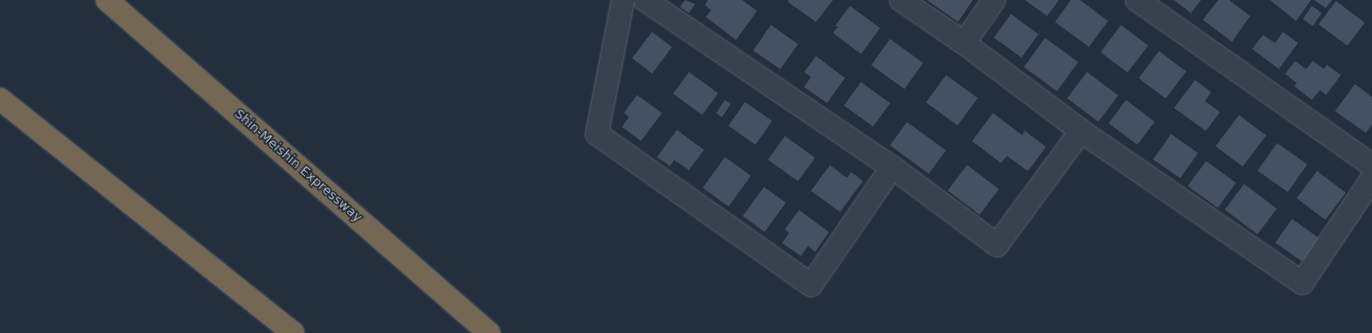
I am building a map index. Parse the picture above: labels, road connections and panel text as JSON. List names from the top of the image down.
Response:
{
  "streets": {
    "highway": ["Shin-Meishin Expressway"]
  }
}
